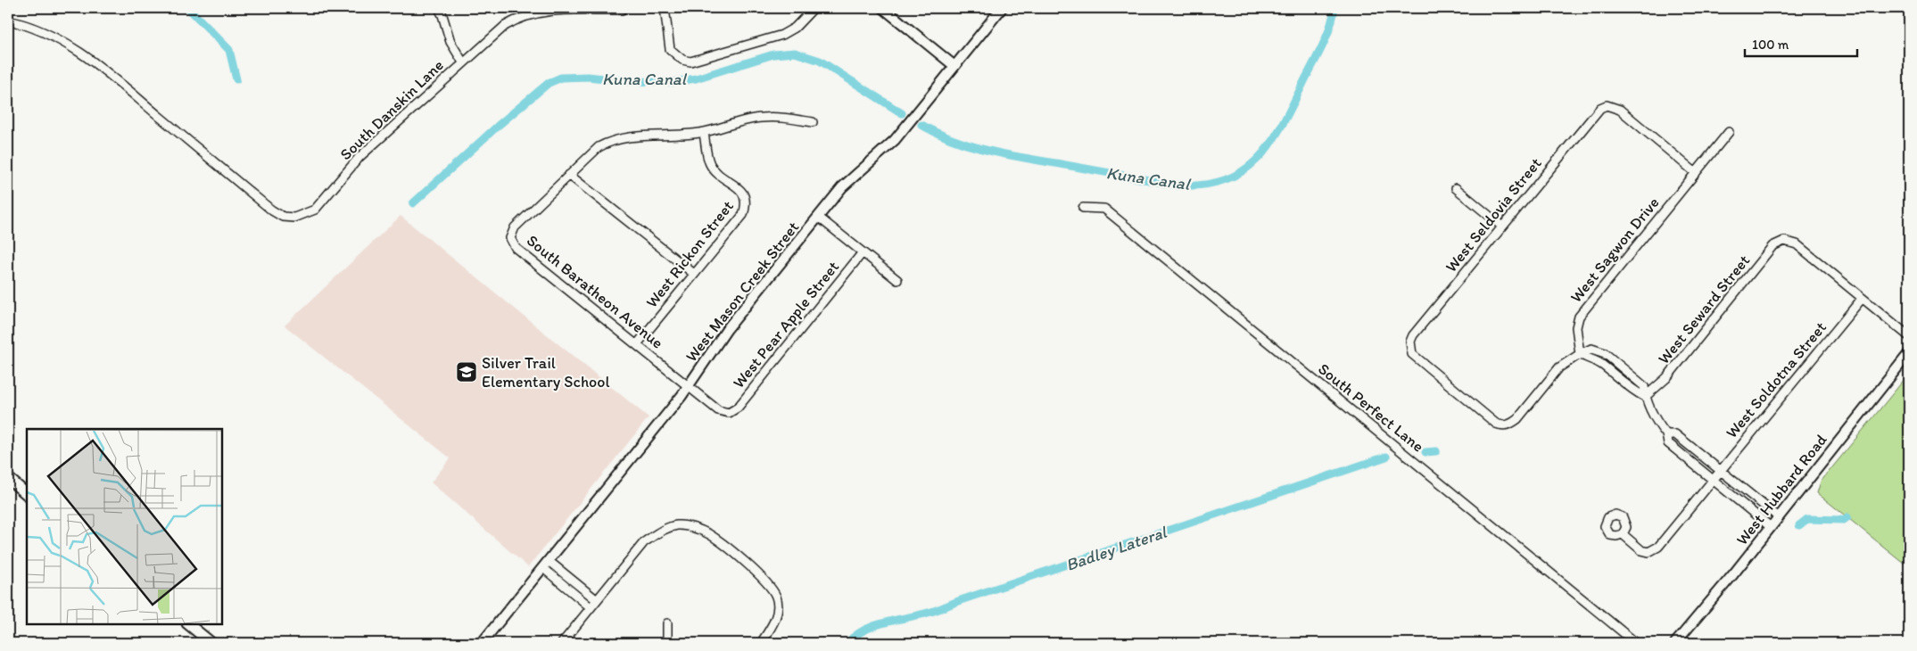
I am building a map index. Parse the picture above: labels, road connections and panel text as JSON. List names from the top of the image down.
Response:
{
  "streets": {
    "street": [
      "South Danskin Lane",
      "West Seldovia Street",
      "West Sagwon Drive",
      "West Rickon Street",
      "South Baratheon Avenue",
      "West Mason Creek Street",
      "West Seward Street",
      "West Pear Apple Street",
      "West Soldotna Street",
      "South Perfect Lane",
      "West Hubbard Road"
    ]
  },
  "crossings": [
    ["West Seldovia Street", "West Sagwon Drive"],
    ["West Rickon Street", "South Baratheon Avenue"],
    ["South Baratheon Avenue", "West Mason Creek Street"],
    ["South Baratheon Avenue", "West Pear Apple Street"],
    ["West Seward Street", "West Soldotna Street"]
  ],
  "water": ["Kuna Canal", "Badley Lateral"],
  "places": {
    "school or university": ["Silver Trail Elementary School"]
  },
  "scale_bar": "100 m"
}
